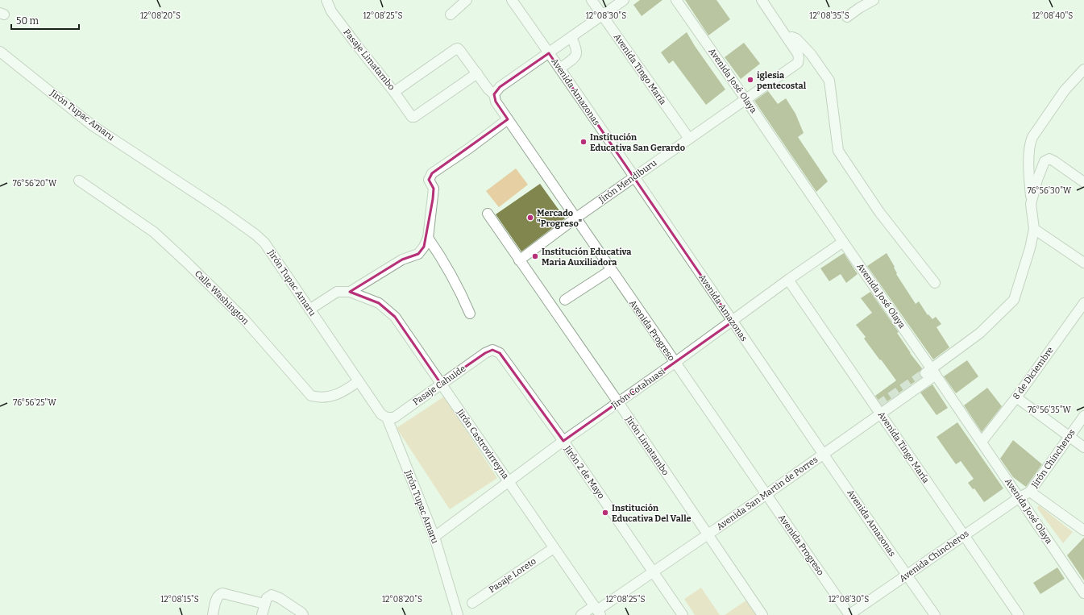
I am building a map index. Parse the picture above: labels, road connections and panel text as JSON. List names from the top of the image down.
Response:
{
  "streets": {
    "street": [
      "Pasaje Limatambo",
      "Avenida Tingo María",
      "Avenida José Olaya",
      "Avenida Amazonas",
      "Jirón Tupac Amaru",
      "Jirón Mendiburu",
      "Calle Washington",
      "Avenida Progreso",
      "8 de Diciembre",
      "Pasaje Cahuide",
      "Jirón Cotahuasi",
      "Jirón Castrovirreyna",
      "Jirón Limatambo",
      "Jirón Chincheros",
      "Jirón 2 de Mayo",
      "Avenida San Martin de Porres",
      "Avenida Chincheros",
      "Pasaje Loreto"
    ]
  },
  "crossings": [
    ["Pasaje Limatambo", "Avenida Progreso"],
    ["Avenida Tingo María", "Jirón Mendiburu"],
    ["Avenida Tingo María", "Jirón Cotahuasi"],
    ["Avenida Tingo María", "Avenida San Martin de Porres"],
    ["Avenida Tingo María", "Avenida Chincheros"],
    ["Avenida José Olaya", "Jirón Mendiburu"],
    ["Avenida José Olaya", "8 de Diciembre"],
    ["Avenida José Olaya", "Jirón Cotahuasi"],
    ["Avenida José Olaya", "Jirón Chincheros"],
    ["Avenida José Olaya", "Avenida San Martin de Porres"],
    ["Avenida José Olaya", "Avenida Chincheros"],
    ["Avenida Amazonas", "Jirón Mendiburu"],
    ["Avenida Amazonas", "Jirón Cotahuasi"],
    ["Avenida Amazonas", "Avenida San Martin de Porres"],
    ["Avenida Amazonas", "Avenida Chincheros"],
    ["Jirón Tupac Amaru", "Calle Washington"],
    ["Jirón Tupac Amaru", "Pasaje Cahuide"],
    ["Jirón Tupac Amaru", "Jirón Cotahuasi"],
    ["Jirón Mendiburu", "Avenida Progreso"],
    ["Jirón Mendiburu", "Jirón Limatambo"],
    ["Avenida Progreso", "Jirón Cotahuasi"],
    ["Avenida Progreso", "Avenida San Martin de Porres"],
    ["Avenida Progreso", "Avenida Chincheros"],
    ["Pasaje Cahuide", "Jirón Castrovirreyna"],
    ["Pasaje Cahuide", "Jirón 2 de Mayo"],
    ["Jirón Cotahuasi", "Jirón Castrovirreyna"],
    ["Jirón Cotahuasi", "Jirón Limatambo"],
    ["Jirón Cotahuasi", "Jirón 2 de Mayo"],
    ["Jirón Castrovirreyna", "Avenida San Martin de Porres"],
    ["Jirón Castrovirreyna", "Pasaje Loreto"],
    ["Jirón Limatambo", "Avenida San Martin de Porres"],
    ["Jirón Chincheros", "Avenida Chincheros"],
    ["Jirón 2 de Mayo", "Avenida San Martin de Porres"]
  ],
  "places": [
    "iglesia pentecostal",
    "Institución Educativa San Gerardo",
    "Mercado \"Progreso\"",
    "Institución Educativa Maria Auxiliadora",
    "Institución Educativa Del Valle"
  ],
  "scale_bar": "50 m",
  "coordinates": [
    "12°08'20\"S",
    "12°08'25\"S",
    "12°08'35\"S",
    "12°08'40\"S",
    "12°08'30\"S",
    "76°56'20\"W",
    "76°56'30\"W",
    "76°56'25\"W",
    "76°56'35\"W",
    "12°08'15\"S"
  ]
}
